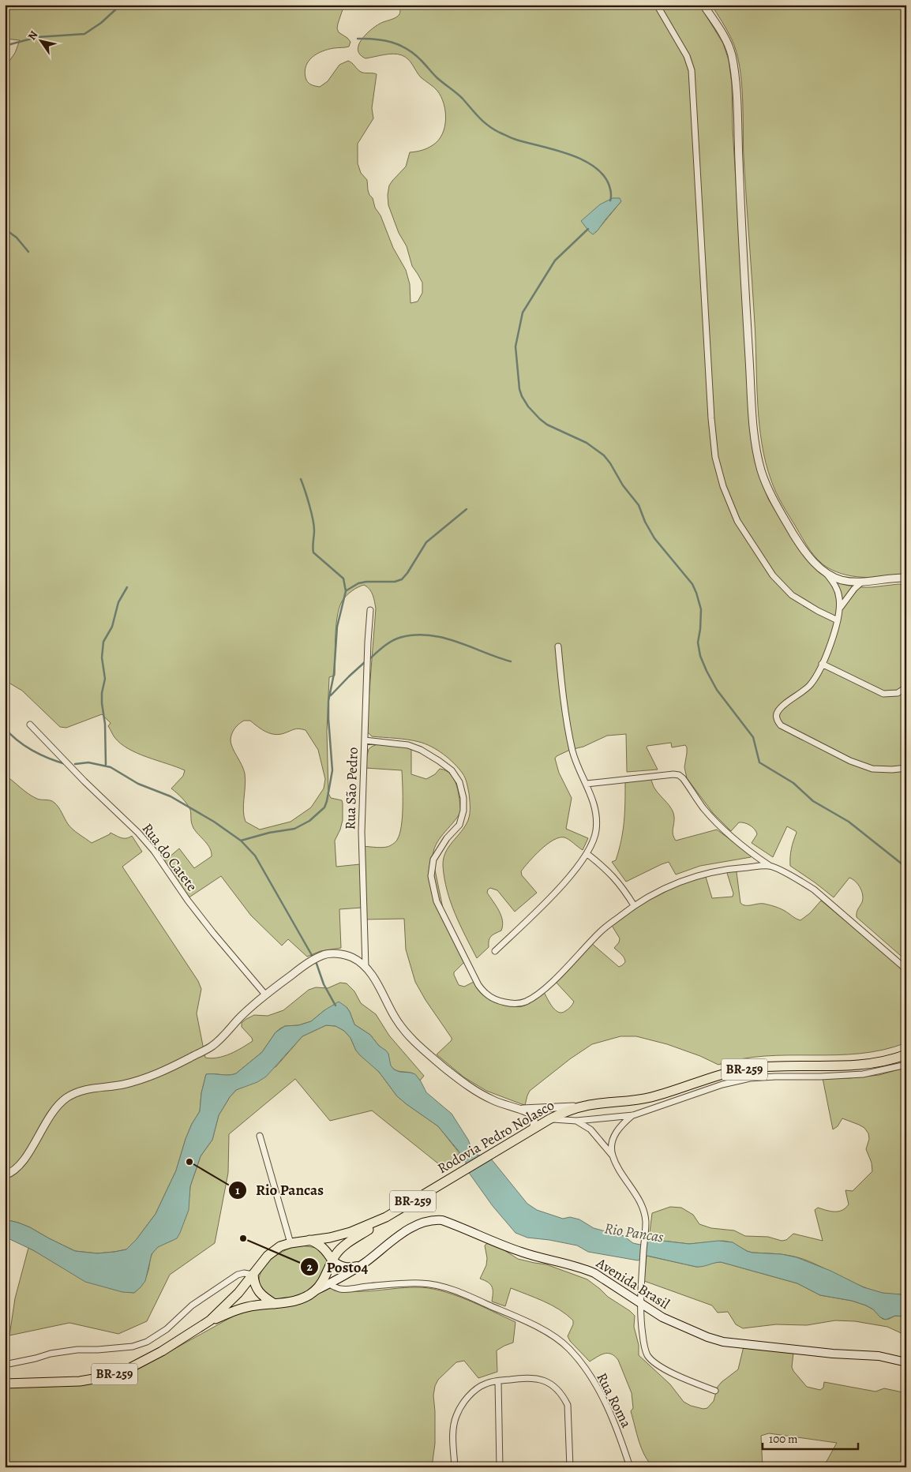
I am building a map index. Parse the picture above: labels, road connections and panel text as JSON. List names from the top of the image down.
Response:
{
  "streets": {
    "highway": ["BR-259", "Rodovia Pedro Nolasco"],
    "main road": ["Avenida Brasil"],
    "street": ["Rua São Pedro", "Rua do Catete", "Rua Roma"]
  },
  "crossings": [
    ["BR-259", "Rodovia Pedro Nolasco"],
    ["BR-259", "Avenida Brasil"],
    ["Rodovia Pedro Nolasco", "Avenida Brasil"],
    ["Avenida Brasil", "Rua Roma"]
  ],
  "water": ["Rio Pancas"],
  "places": ["Rio Pancas", "Posto4"],
  "scale_bar": "100 m",
  "north": "top left"
}
